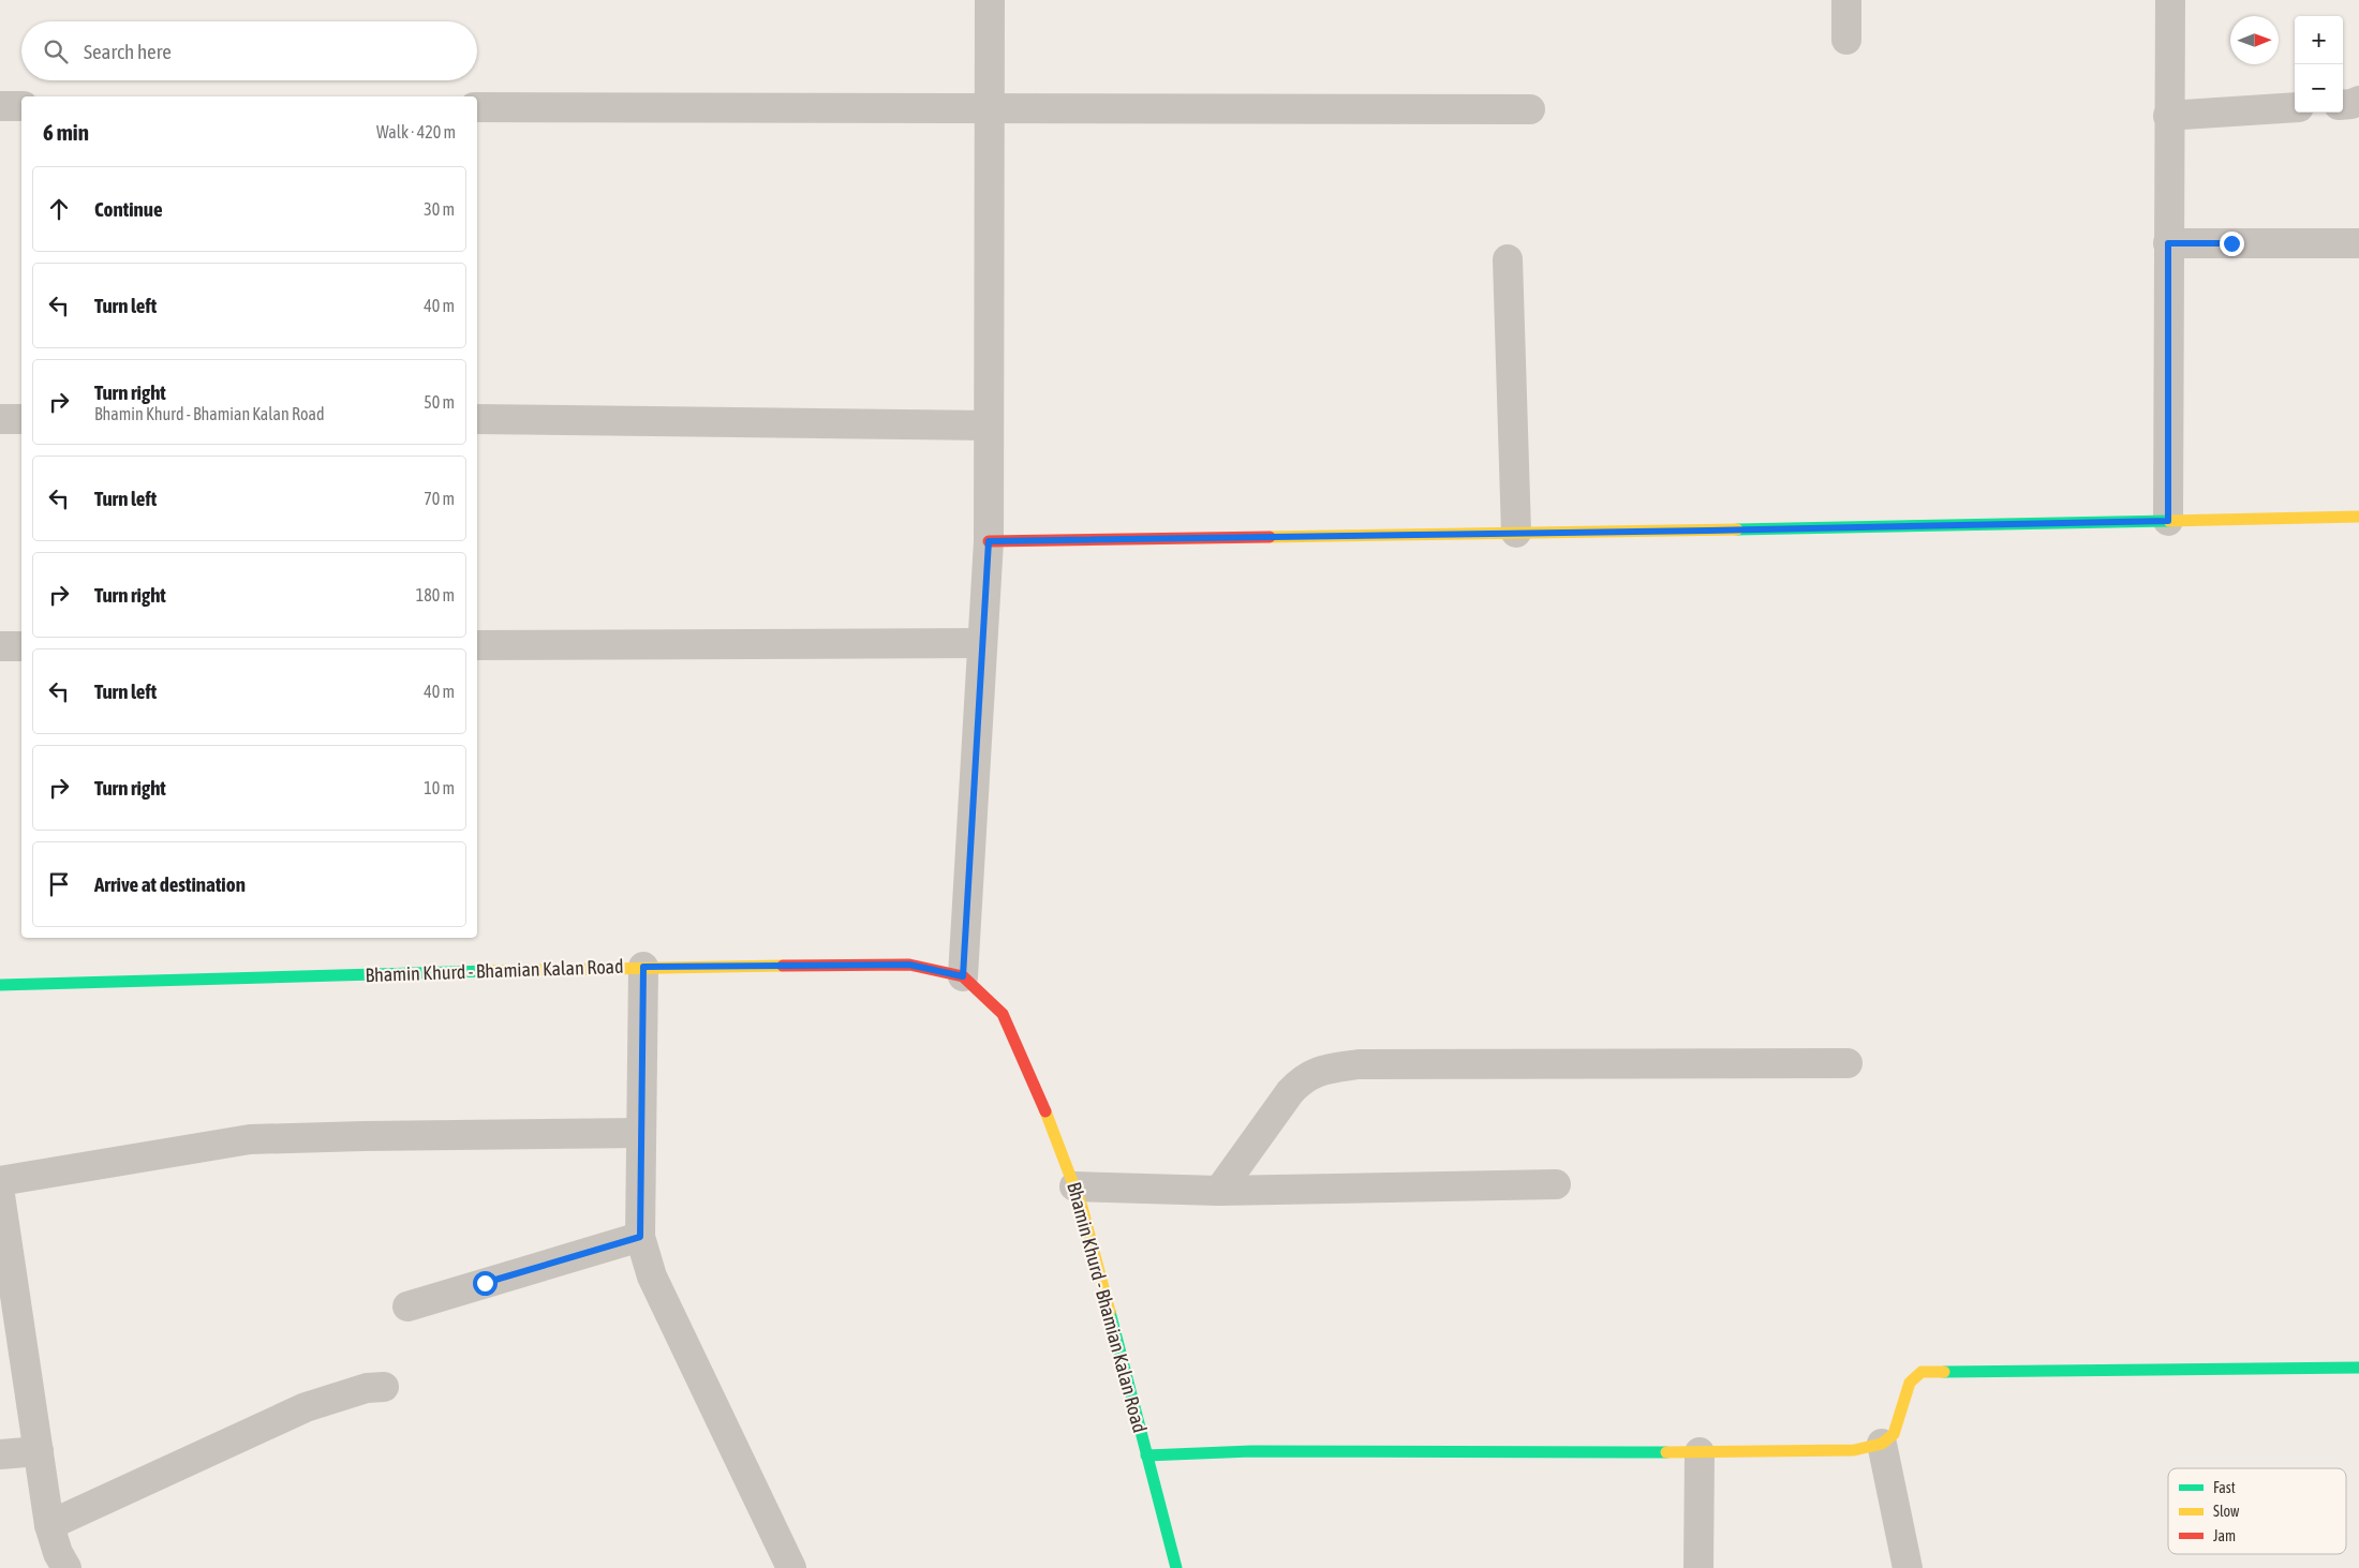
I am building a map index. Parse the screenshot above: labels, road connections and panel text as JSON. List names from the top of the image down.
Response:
{
  "streets": {
    "street": ["Bhamin Khurd - Bhamian Kalan Road"]
  },
  "legend": ["Fast", "Slow", "Jam"],
  "north": "right",
  "page": {
    "map_buttons": ["+", "−"],
    "search": "Search here",
    "heading": ["6 min", "Walk · 420 m"],
    "list": [
      ["Continue", "30 m"],
      ["Turn left", "40 m"],
      ["Turn right", "Bhamin Khurd - Bhamian Kalan Road", "50 m"],
      ["Turn left", "70 m"],
      ["Turn right", "180 m"],
      ["Turn left", "40 m"],
      ["Turn right", "10 m"],
      "Arrive at destination"
    ]
  }
}
